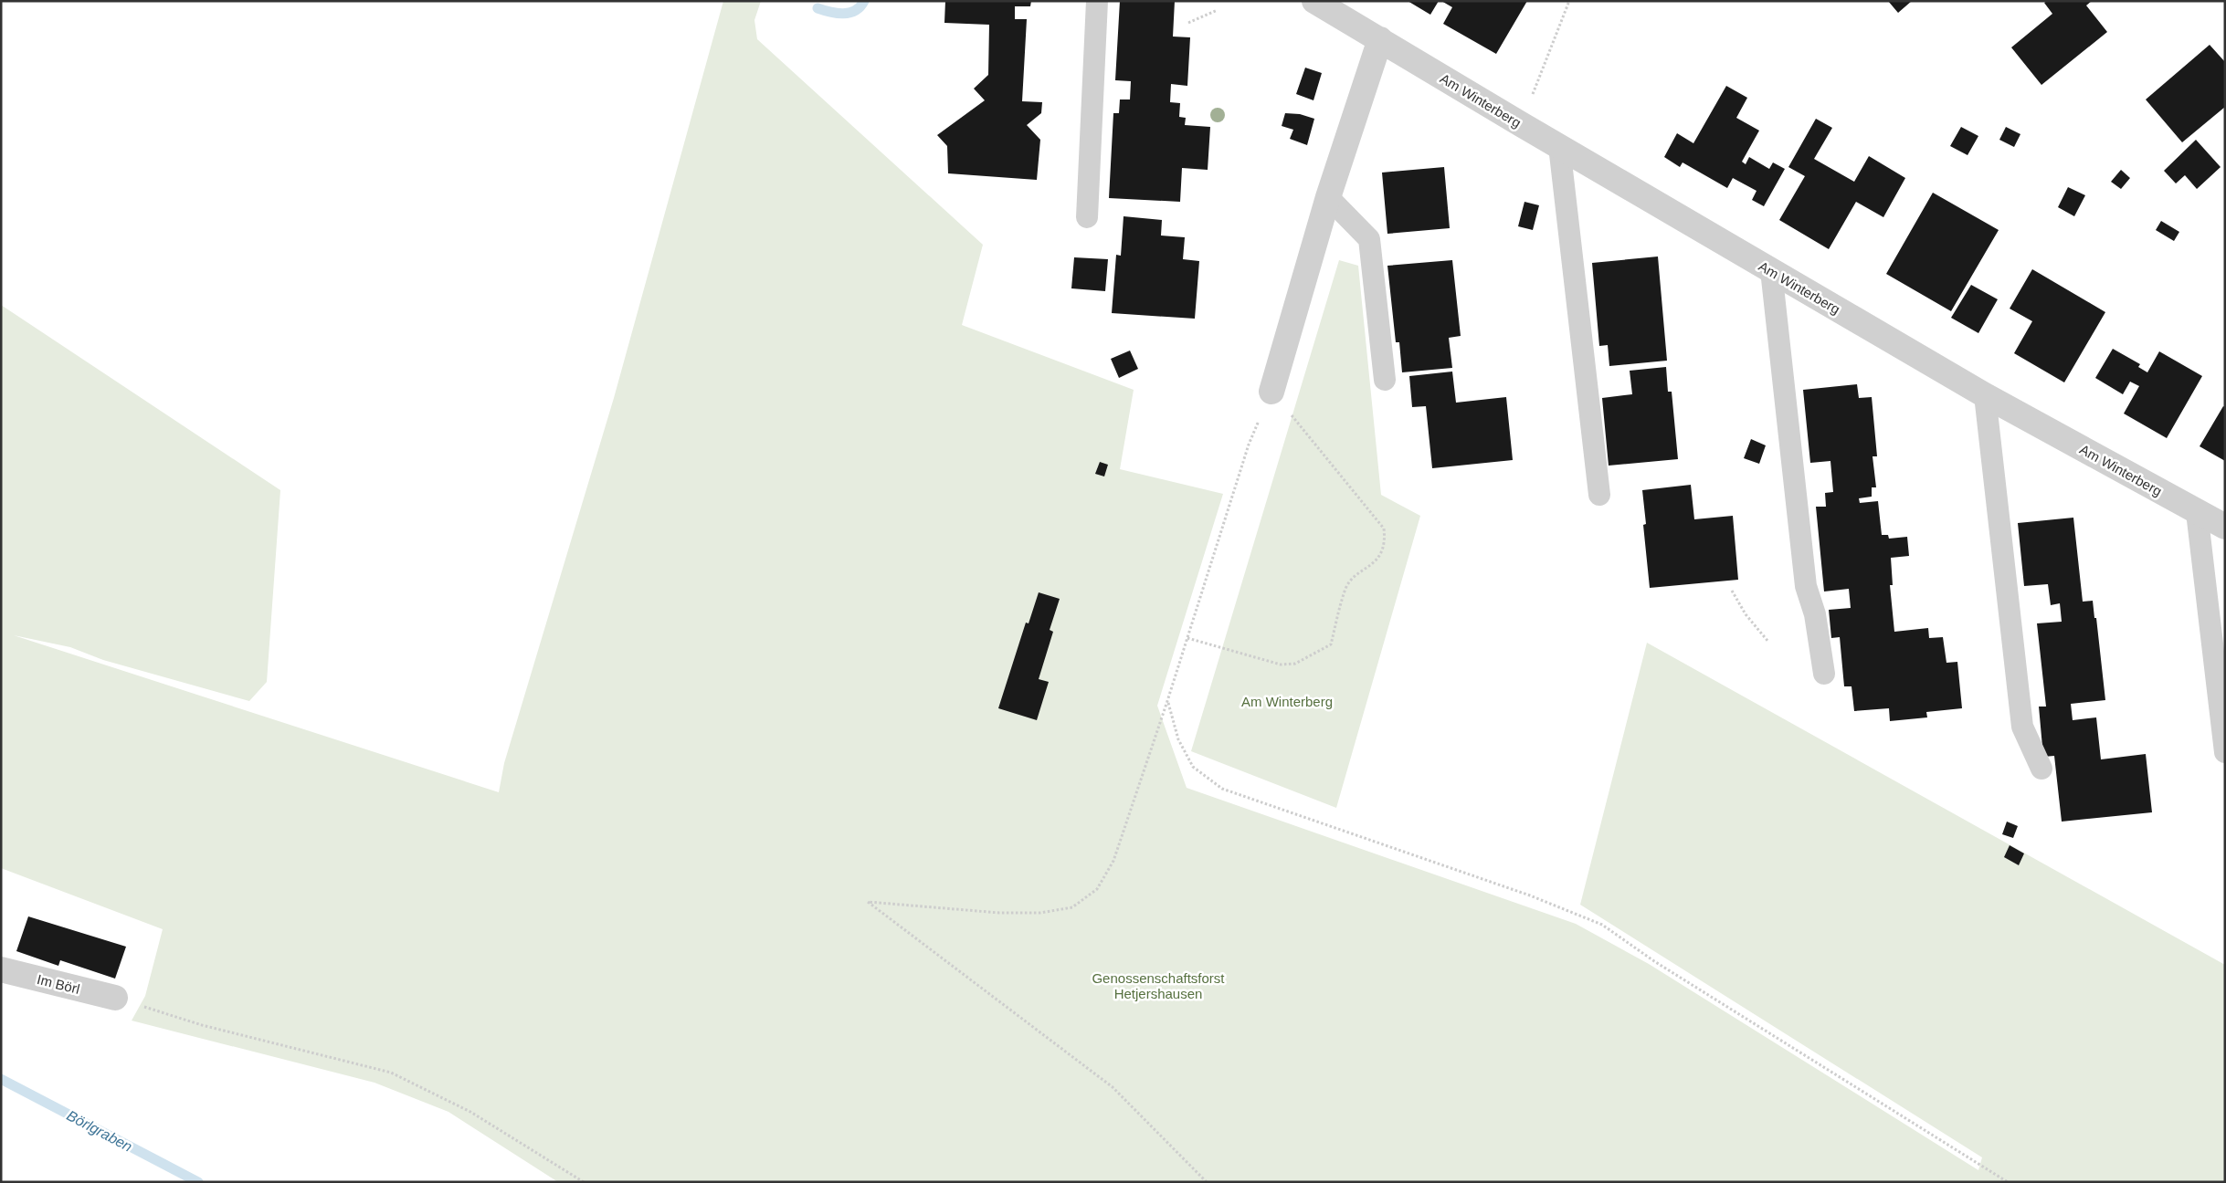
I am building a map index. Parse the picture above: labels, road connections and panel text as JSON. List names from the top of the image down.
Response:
{
  "streets": {
    "street": ["Am Winterberg", "Im Börl"]
  },
  "water": ["Börlgraben"],
  "parks": ["Am Winterberg", "Genossenschaftsforst Hetjershausen"]
}
